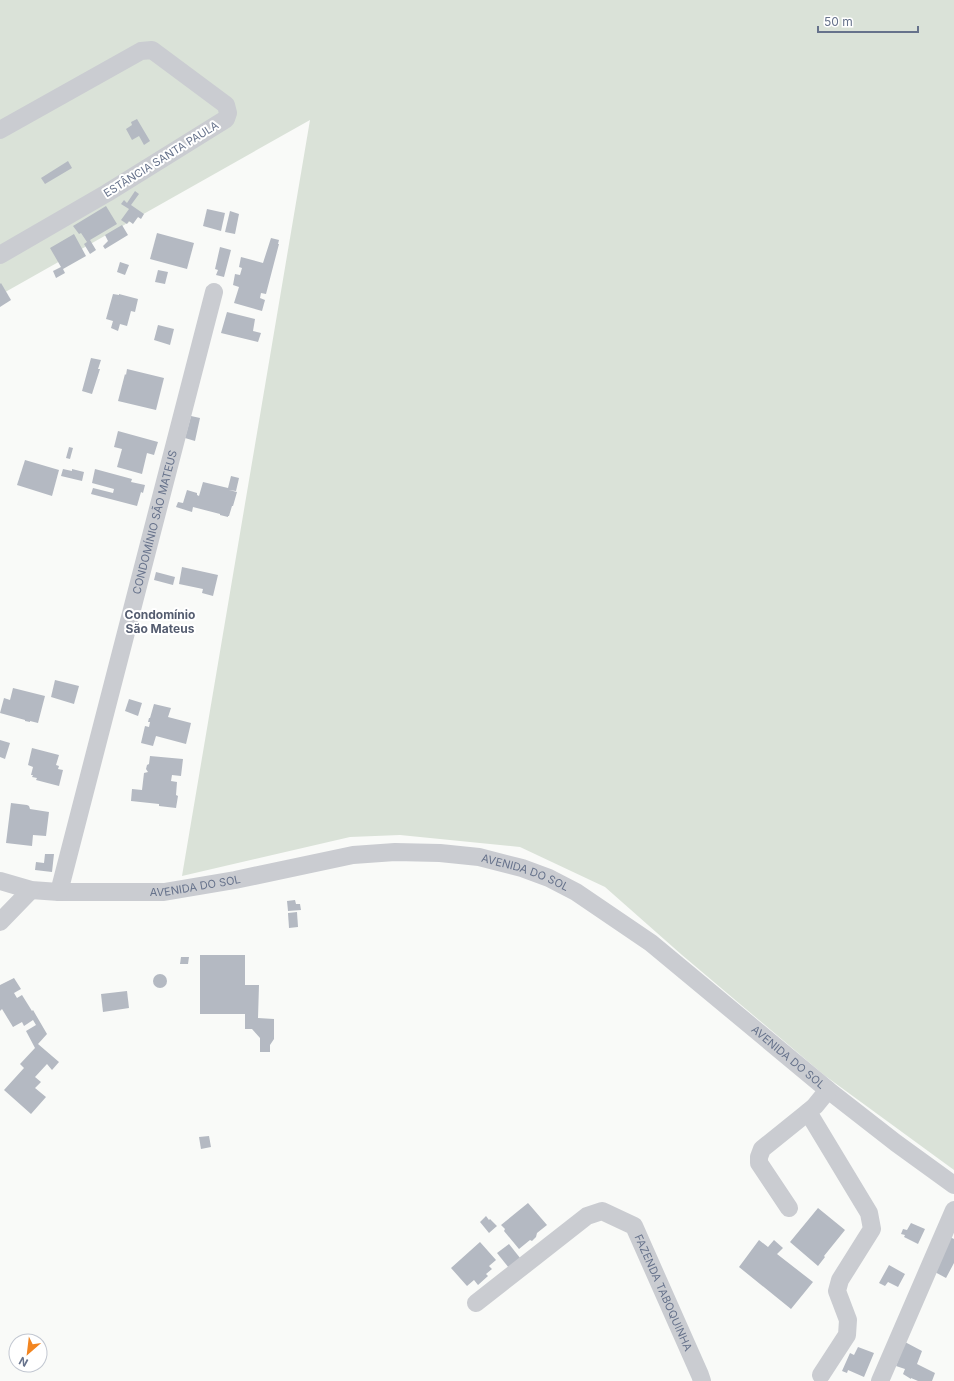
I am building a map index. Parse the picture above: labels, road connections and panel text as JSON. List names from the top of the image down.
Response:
{
  "streets": {
    "street": [
      "ESTÂNCIA SANTA PAULA",
      "CONDOMÍNIO SÃO MATEUS",
      "AVENIDA DO SOL",
      "FAZENDA TABOQUINHA"
    ]
  },
  "crossings": [
    ["CONDOMÍNIO SÃO MATEUS", "AVENIDA DO SOL"]
  ],
  "districts": ["Condomínio São Mateus"],
  "scale_bar": "50 m",
  "north": "bottom left"
}
